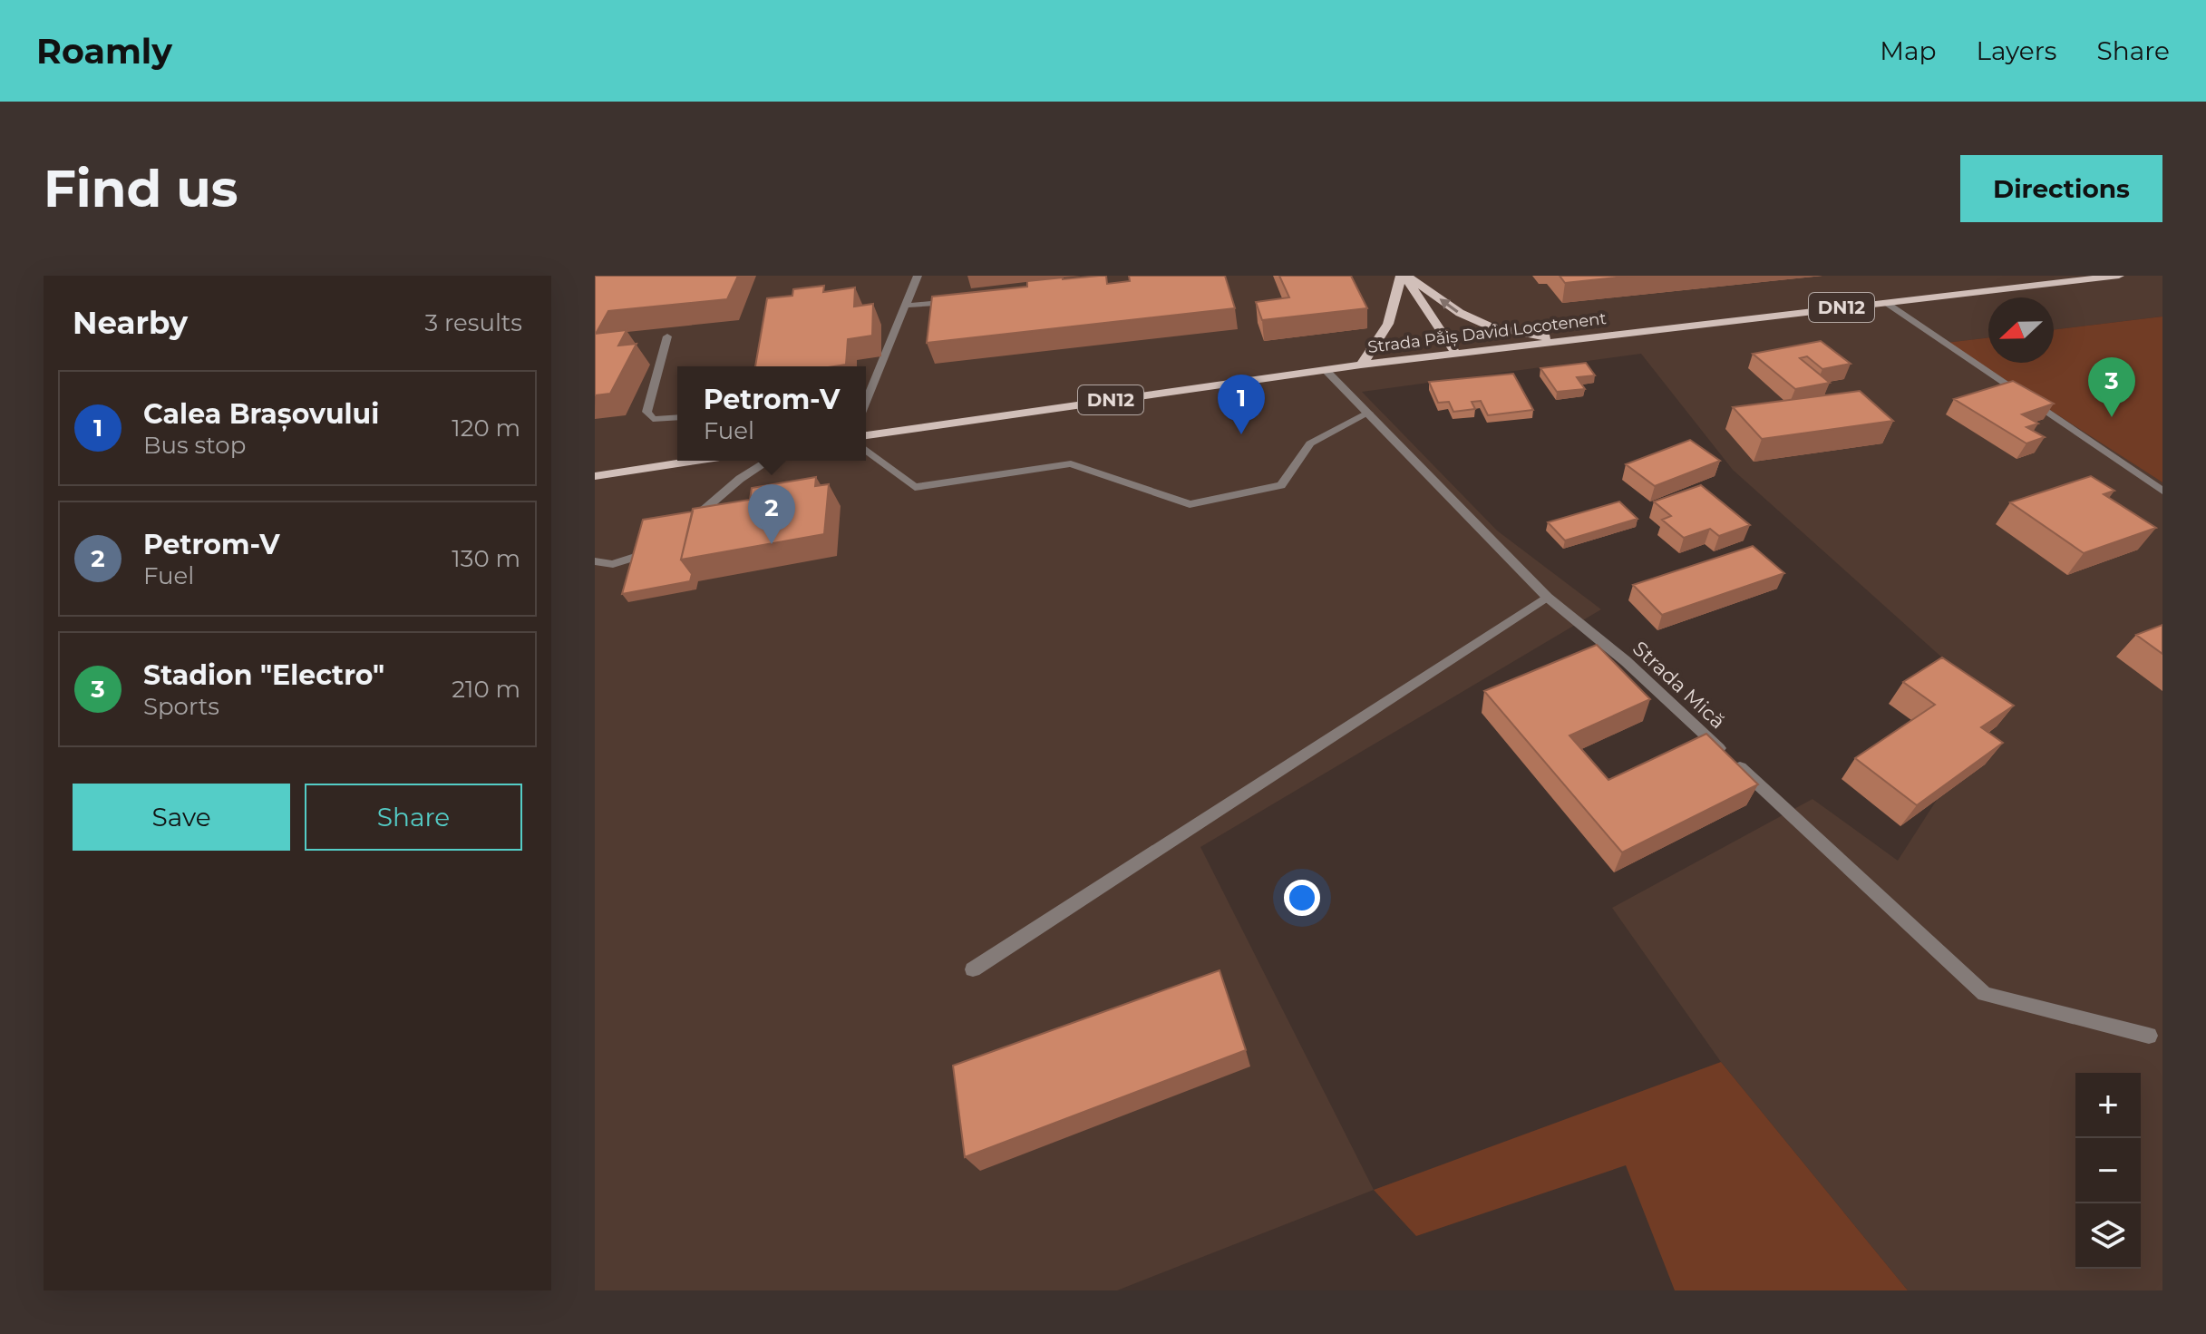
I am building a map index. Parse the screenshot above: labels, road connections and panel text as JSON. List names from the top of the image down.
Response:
{
  "streets": {
    "main road": ["DN12", "Strada Păiș David Locotenent"],
    "street": ["Strada Mică"]
  },
  "crossings": [
    ["Strada Păiș David Locotenent", "Strada Mică"]
  ],
  "north": "left",
  "page": {
    "header": "Roamly",
    "nav": ["Map", "Layers", "Share"],
    "buttons": [
      "Directions",
      ["Save", "Share"]
    ],
    "title": "Find us",
    "heading": ["Nearby", "3 results"],
    "pins": ["3", "1", "2"],
    "popup": ["Petrom-V", "Fuel"],
    "list": [
      {
        "mark": "1",
        "name": "Calea Brașovului",
        "note": "Bus stop",
        "value": "120 m"
      },
      {
        "mark": "2",
        "name": "Petrom-V",
        "note": "Fuel",
        "value": "130 m"
      },
      {
        "mark": "3",
        "name": "Stadion \"Electro\"",
        "note": "Sports",
        "value": "210 m"
      }
    ],
    "map_buttons": ["+", "−"]
  }
}
